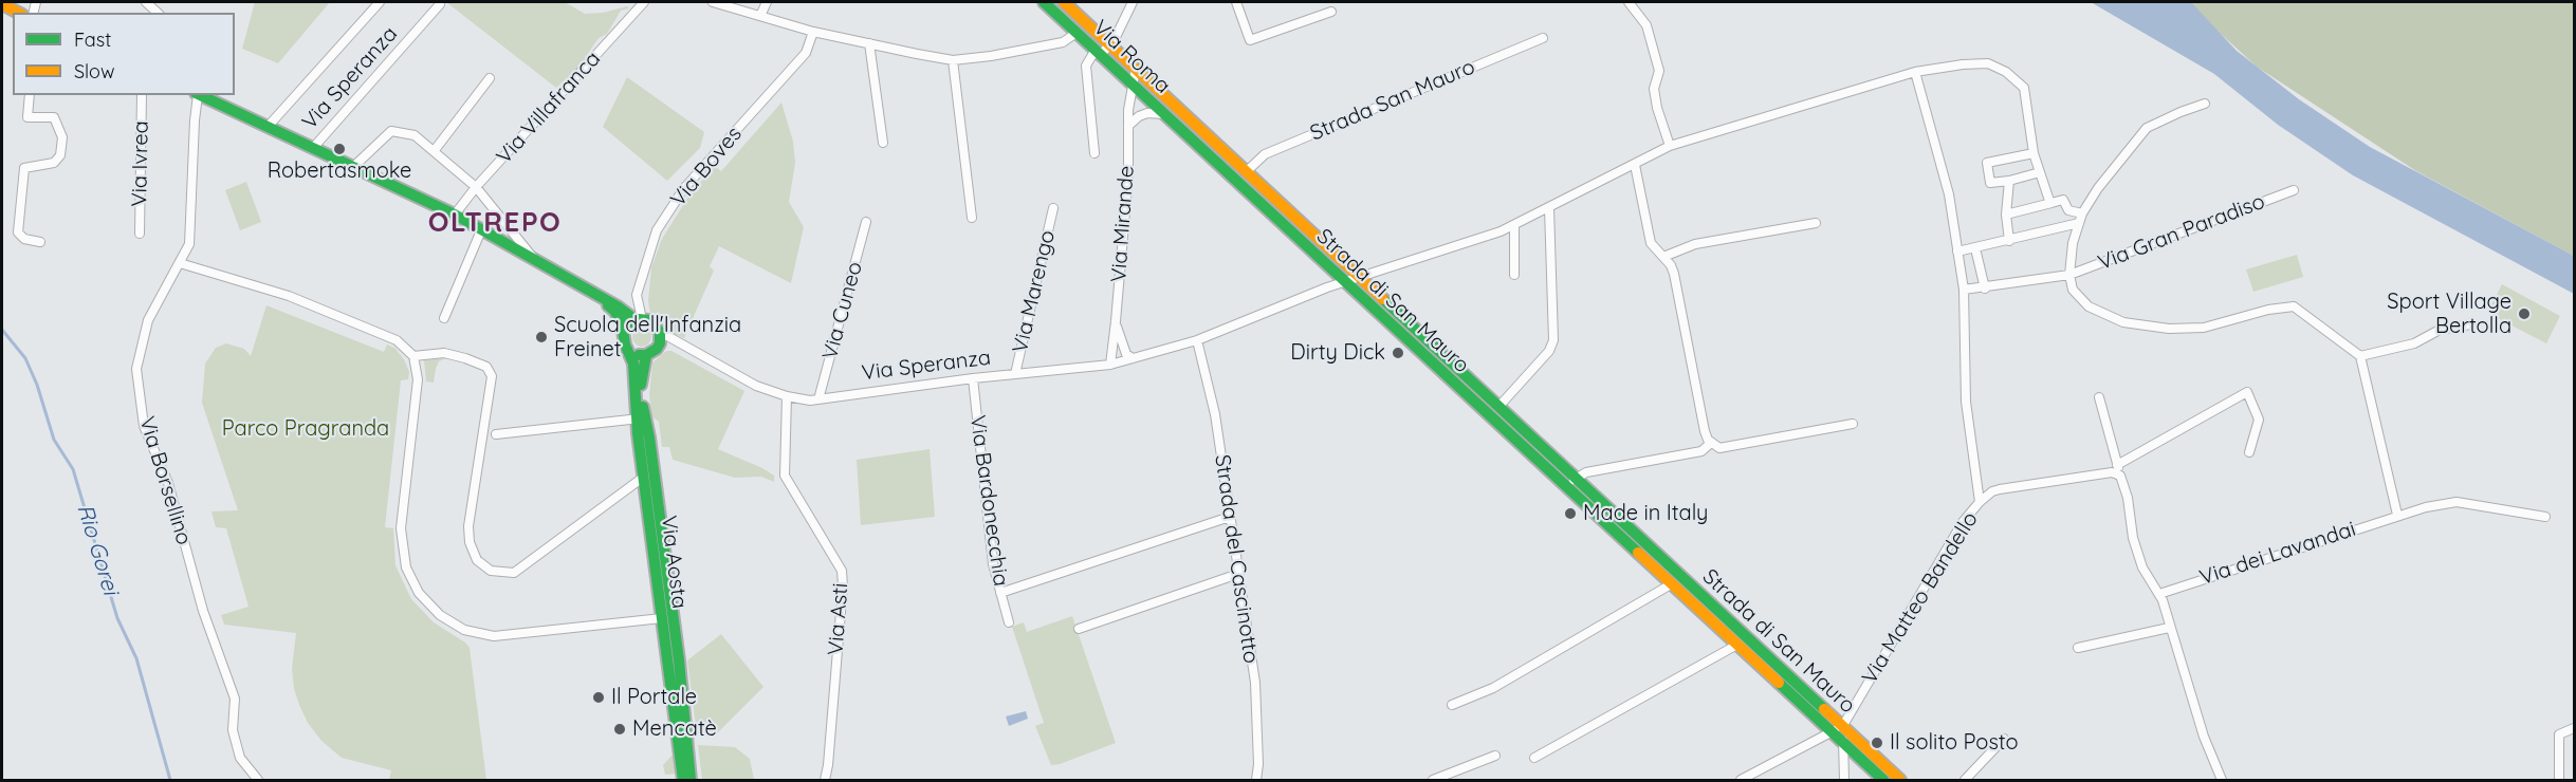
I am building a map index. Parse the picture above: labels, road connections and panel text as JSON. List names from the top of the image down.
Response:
{
  "streets": {
    "main road": [
      "Via Roma",
      "Via Speranza",
      "Strada di San Mauro",
      "Via Aosta"
    ],
    "street": [
      "Strada San Mauro",
      "Via Villafranca",
      "Via Ivrea",
      "Via Boves",
      "Via Mirande",
      "Via Gran Paradiso",
      "Via Marengo",
      "Via Cuneo",
      "Via Borsellino",
      "Via Bardonecchia",
      "Via dei Lavandai",
      "Strada del Cascinotto",
      "Via Matteo Bandello",
      "Via Asti"
    ]
  },
  "crossings": [
    ["Via Roma", "Via Mirande"],
    ["Via Roma", "Strada di San Mauro"],
    ["Via Speranza", "Via Villafranca"],
    ["Via Speranza", "Via Boves"],
    ["Via Speranza", "Via Mirande"],
    ["Via Speranza", "Via Marengo"],
    ["Via Speranza", "Strada di San Mauro"],
    ["Via Speranza", "Via Cuneo"],
    ["Via Speranza", "Via Bardonecchia"],
    ["Via Speranza", "Strada del Cascinotto"],
    ["Via Speranza", "Via Aosta"],
    ["Via Speranza", "Via Asti"],
    ["Strada San Mauro", "Strada di San Mauro"],
    ["Via Boves", "Via Aosta"],
    ["Strada di San Mauro", "Via Matteo Bandello"]
  ],
  "districts": ["OLTREPO"],
  "water": ["Rio Gorei"],
  "parks": ["Parco Pragranda"],
  "places": [
    "Robertasmoke",
    "Sport Village Bertolla",
    "Scuola dell'Infanzia Freinet",
    "Dirty Dick",
    "Made in Italy",
    "Il Portale",
    "Mencatè",
    "Il solito Posto"
  ],
  "legend": ["Fast", "Slow"]
}
